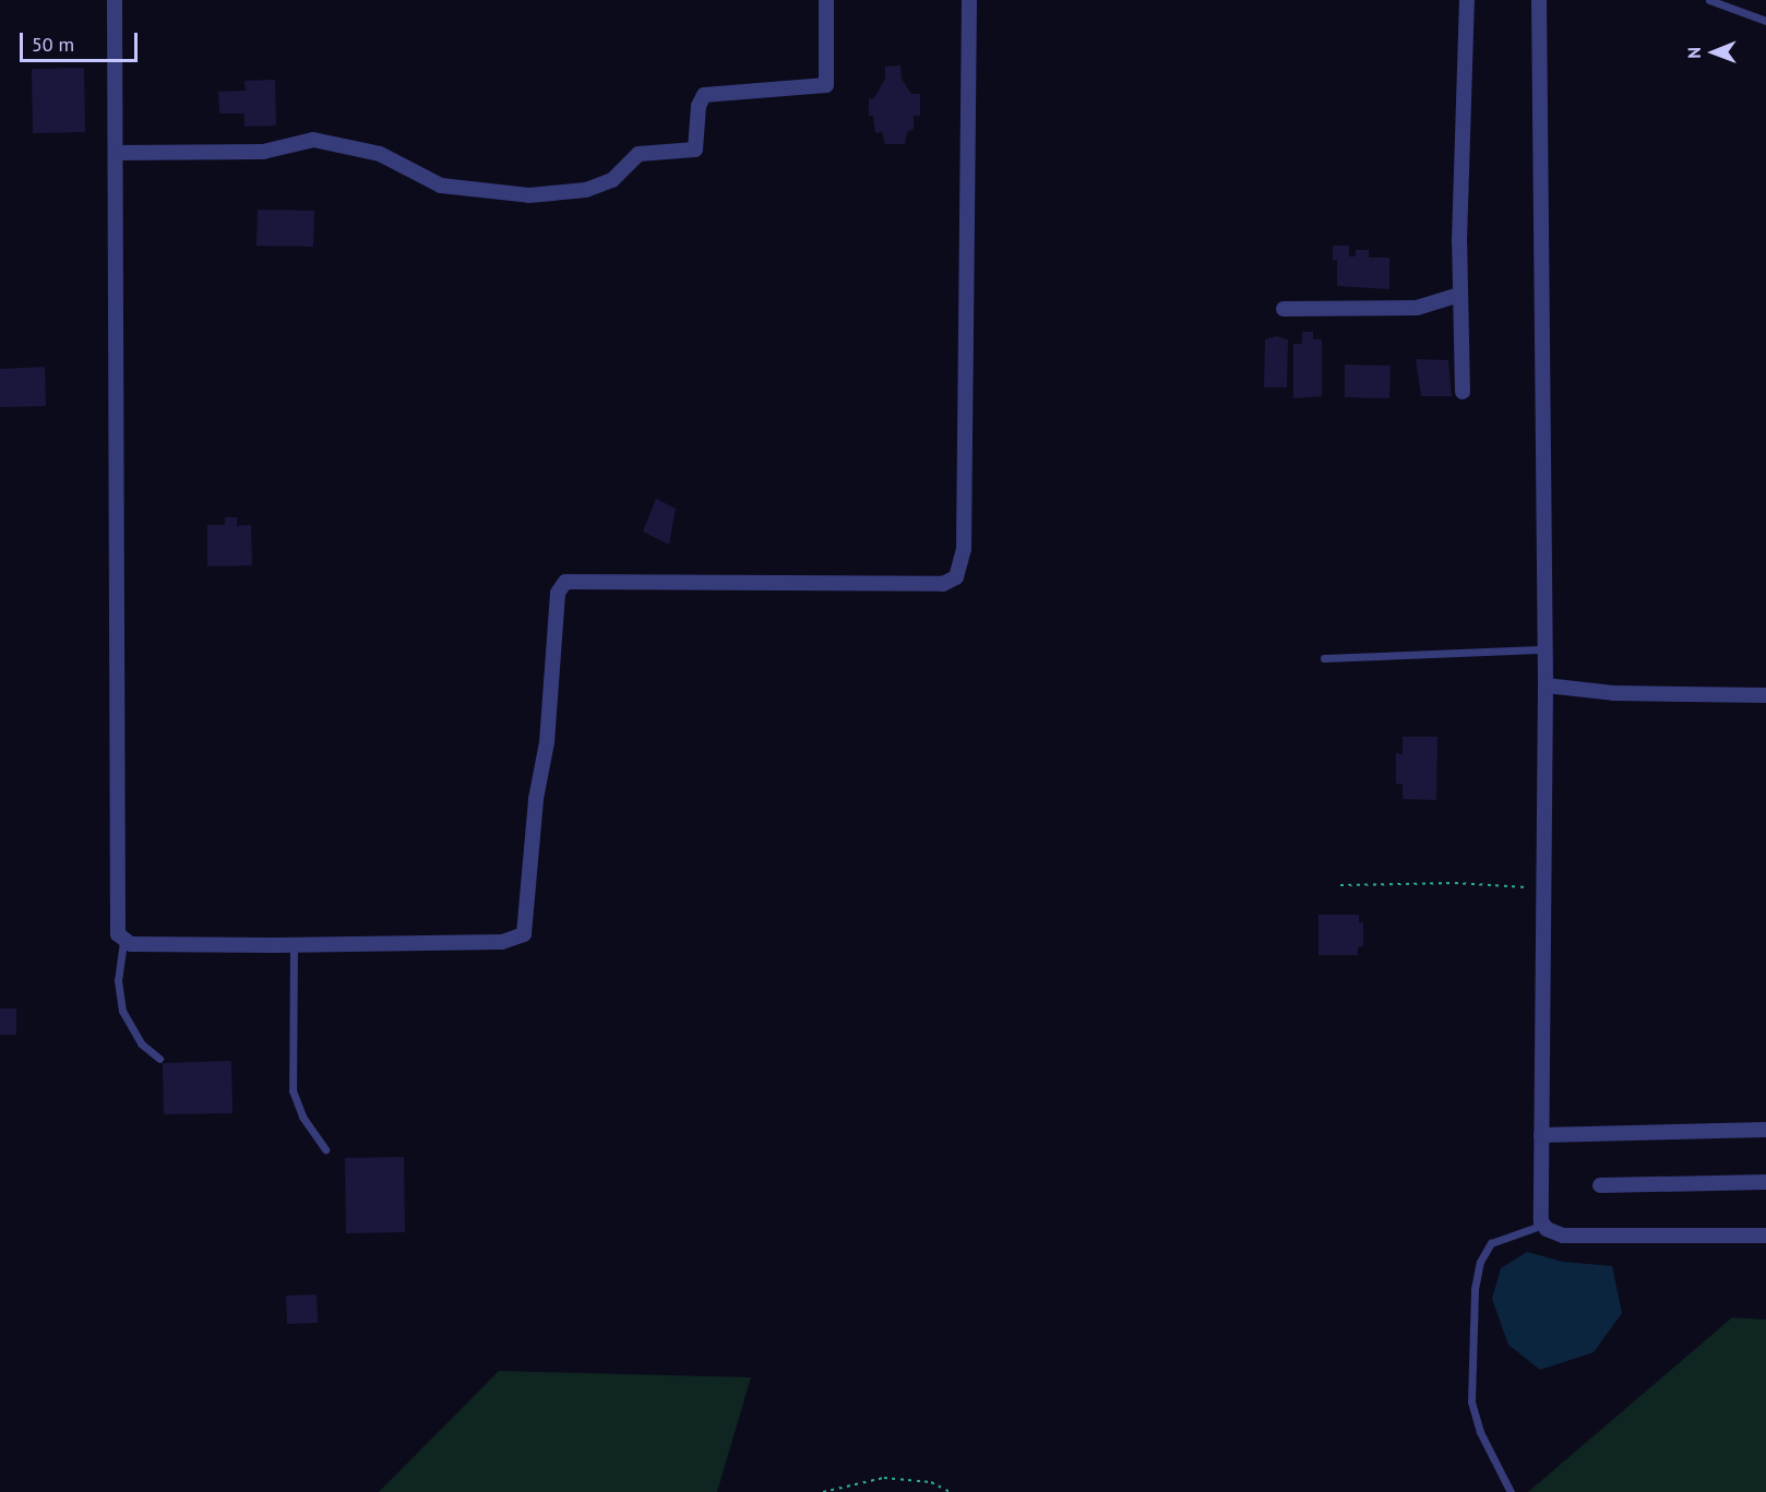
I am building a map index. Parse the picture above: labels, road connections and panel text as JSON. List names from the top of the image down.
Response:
{
  "scale_bar": "50 m",
  "north": "left"
}
